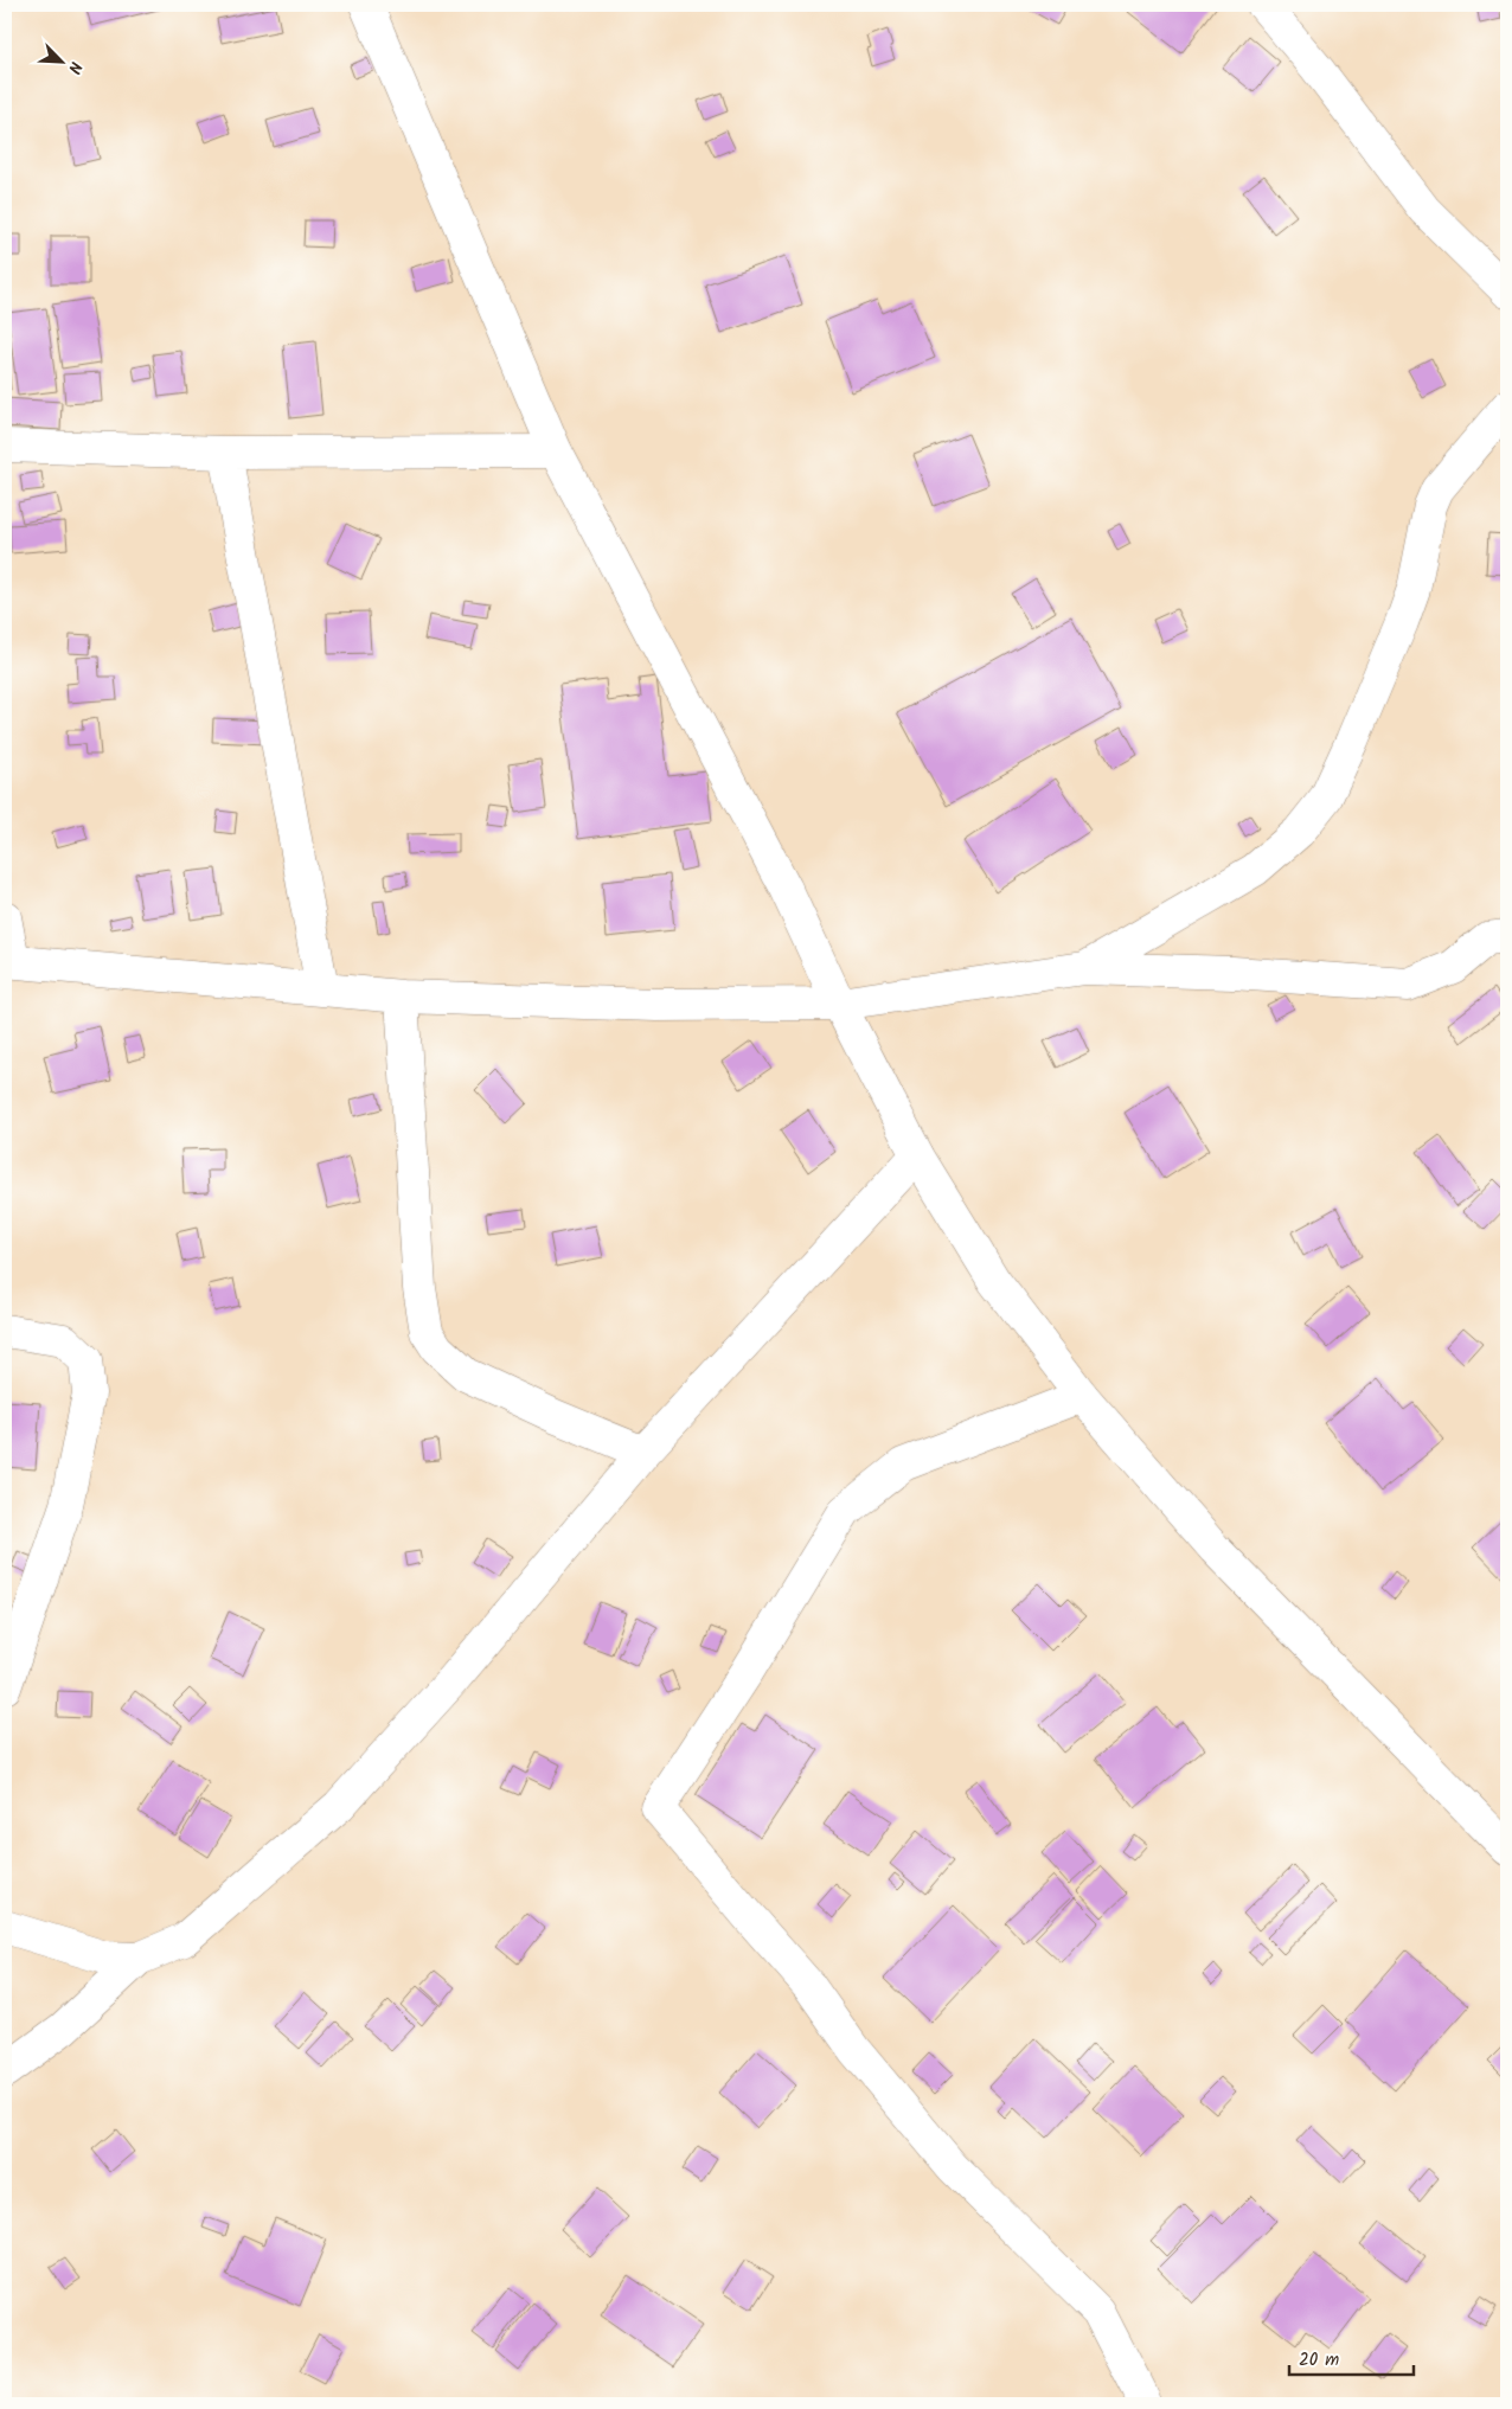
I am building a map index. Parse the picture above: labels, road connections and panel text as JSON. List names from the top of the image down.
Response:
{
  "scale_bar": "20 m",
  "north": "bottom right"
}
